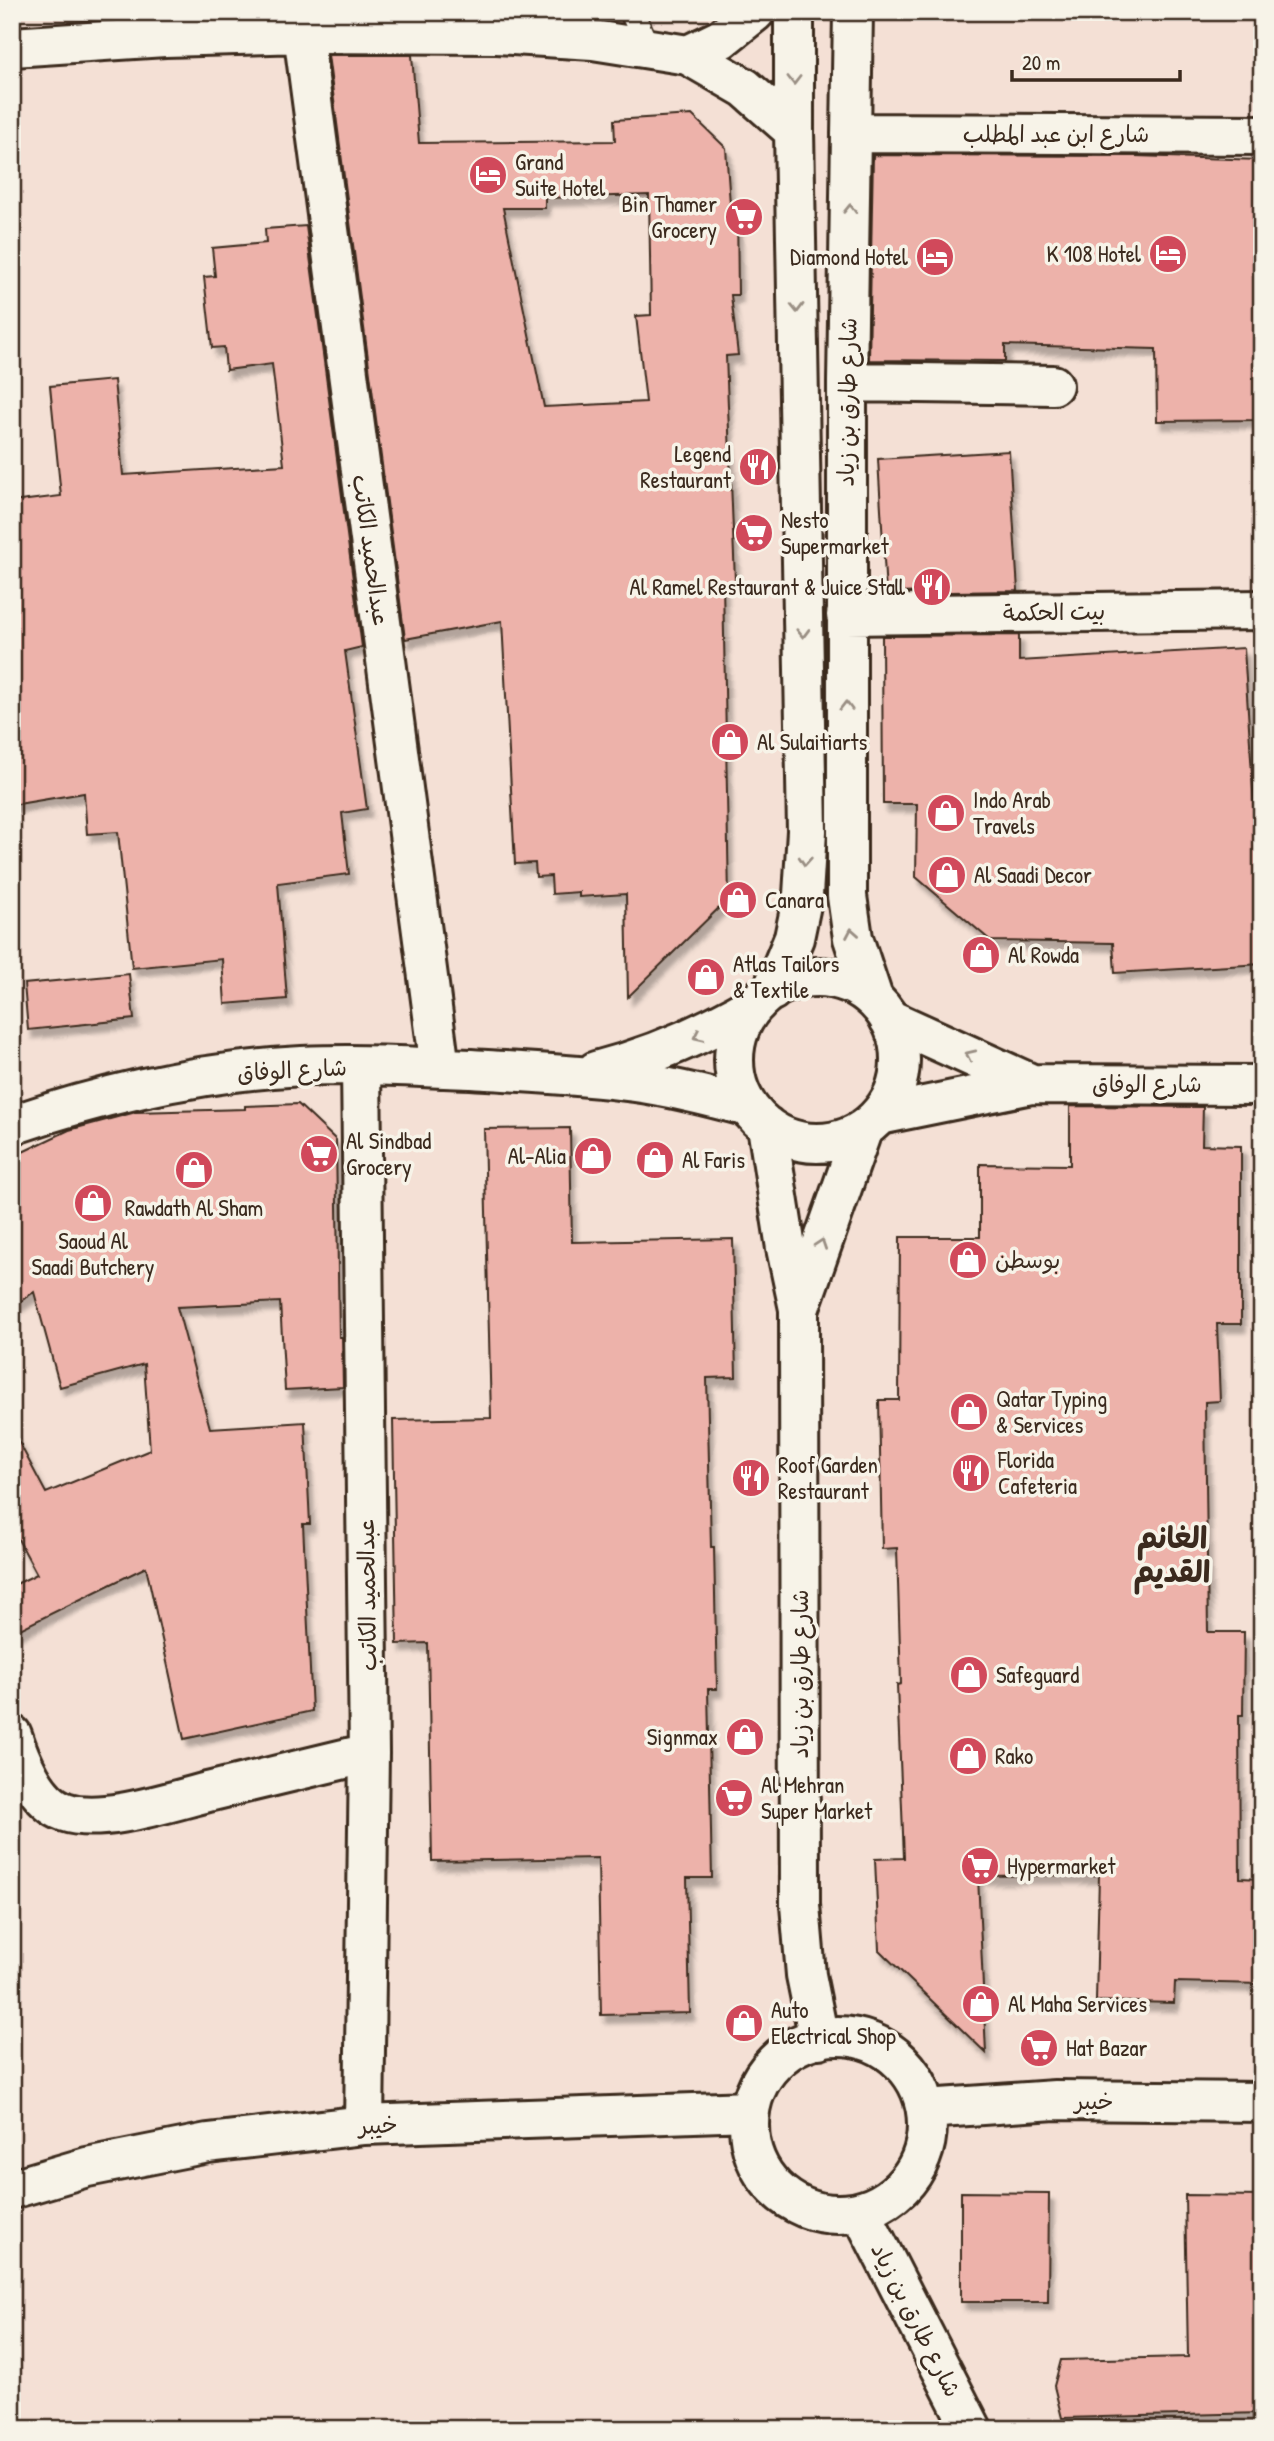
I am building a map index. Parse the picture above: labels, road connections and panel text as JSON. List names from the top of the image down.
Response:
{
  "streets": {
    "street": [
      "شارع ابن عبد المطلب",
      "شارع طارق بن زياد",
      "عبدالحميد الكاتب",
      "بيت الحكمة",
      "شارع الوفاق",
      "خيبر"
    ]
  },
  "crossings": [
    ["شارع ابن عبد المطلب", "شارع طارق بن زياد"],
    ["شارع طارق بن زياد", "بيت الحكمة"],
    ["شارع طارق بن زياد", "شارع الوفاق"],
    ["شارع طارق بن زياد", "خيبر"],
    ["عبدالحميد الكاتب", "شارع الوفاق"],
    ["عبدالحميد الكاتب", "خيبر"]
  ],
  "districts": ["الغانم القديم"],
  "places": {
    "hotel": ["Grand Suite Hotel", "K 108 Hotel", "Diamond Hotel"],
    "supermarket": [
      "Bin Thamer Grocery",
      "Nesto Supermarket",
      "Al Sindbad Grocery",
      "Al Mehran Super Market",
      "Hypermarket",
      "Hat Bazar"
    ],
    "restaurant": [
      "Legend Restaurant",
      "Al Ramel Restaurant & Juice Stall",
      "Florida Cafeteria",
      "Roof Garden Restaurant"
    ],
    "shop": [
      "Al Sulaitiarts",
      "Indo Arab Travels",
      "Al Saadi Decor",
      "Canara",
      "Al Rowda",
      "Atlas Tailors & Textile",
      "Al-Alia",
      "Al Faris",
      "Rawdath Al Sham",
      "Saoud Al Saadi Butchery",
      "بوسطن",
      "Qatar Typing & Services",
      "Safeguard",
      "Signmax",
      "Rako",
      "Al Maha Services",
      "Auto Electrical Shop"
    ]
  },
  "scale_bar": "20 m"
}
